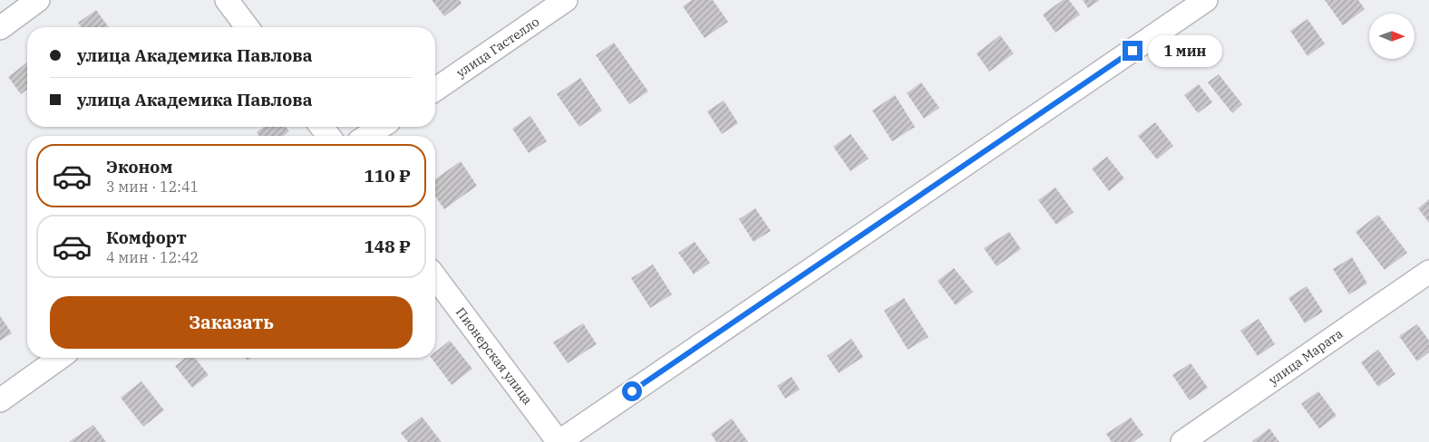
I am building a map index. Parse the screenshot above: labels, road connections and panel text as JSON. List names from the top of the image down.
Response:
{
  "streets": {
    "street": ["улица Гастелло", "Пионерская улица", "улица Марата"]
  },
  "north": "right",
  "page": {
    "banner": ["улица Академика Павлова", "улица Академика Павлова"],
    "bubble": "1 мин",
    "list": [
      {
        "name": "Эконом",
        "note": "3 мин · 12:41",
        "value": "110 ₽"
      },
      {
        "name": "Комфорт",
        "note": "4 мин · 12:42",
        "value": "148 ₽"
      }
    ],
    "buttons": "Заказать"
  }
}
